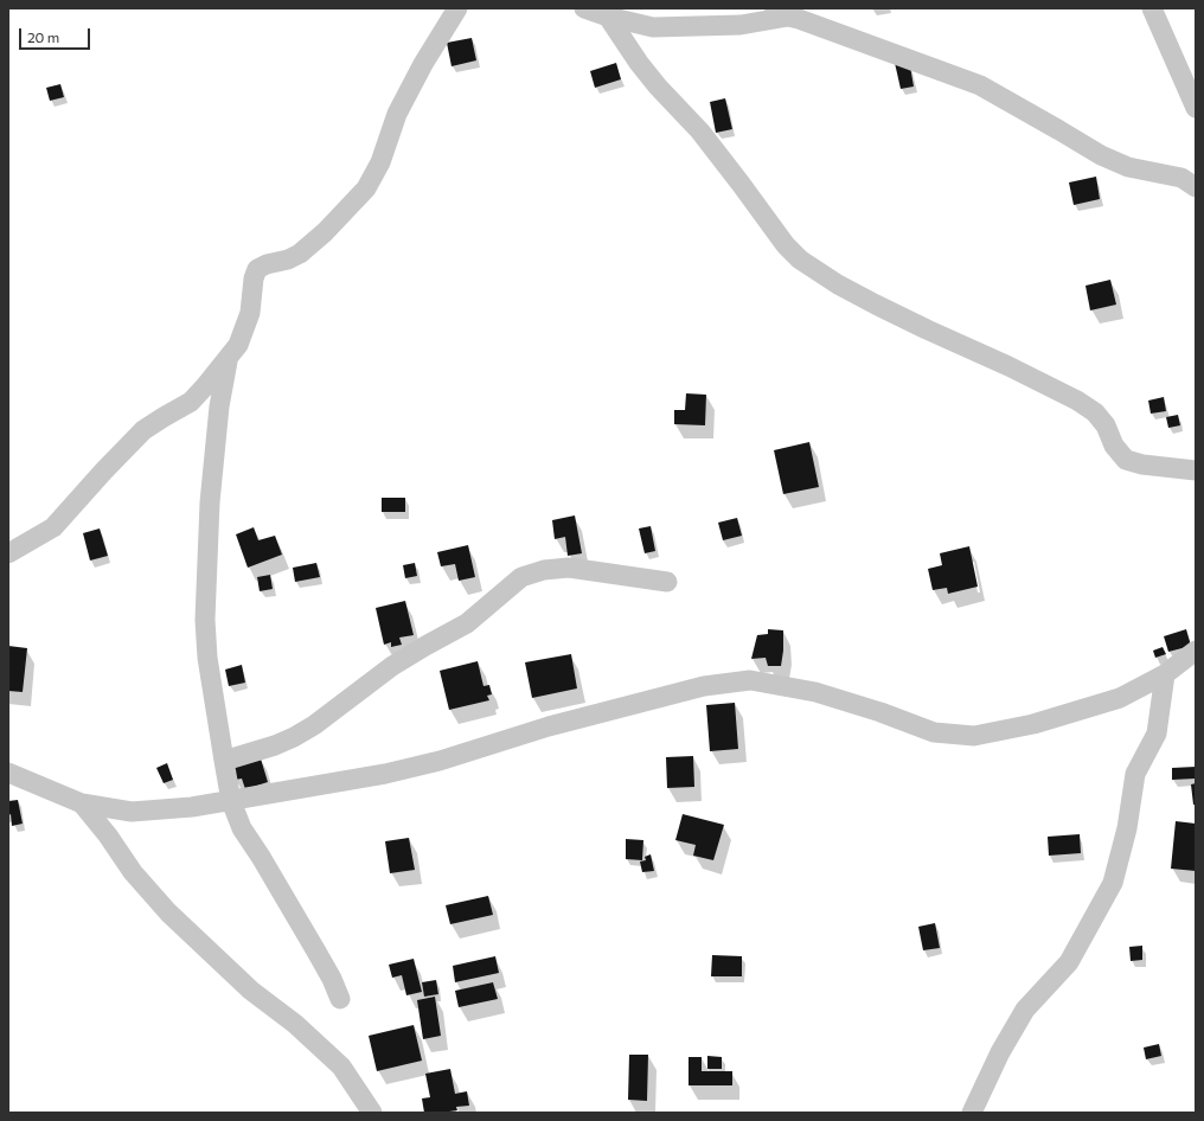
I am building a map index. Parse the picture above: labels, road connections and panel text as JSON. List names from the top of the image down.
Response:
{
  "scale_bar": "20 m"
}
